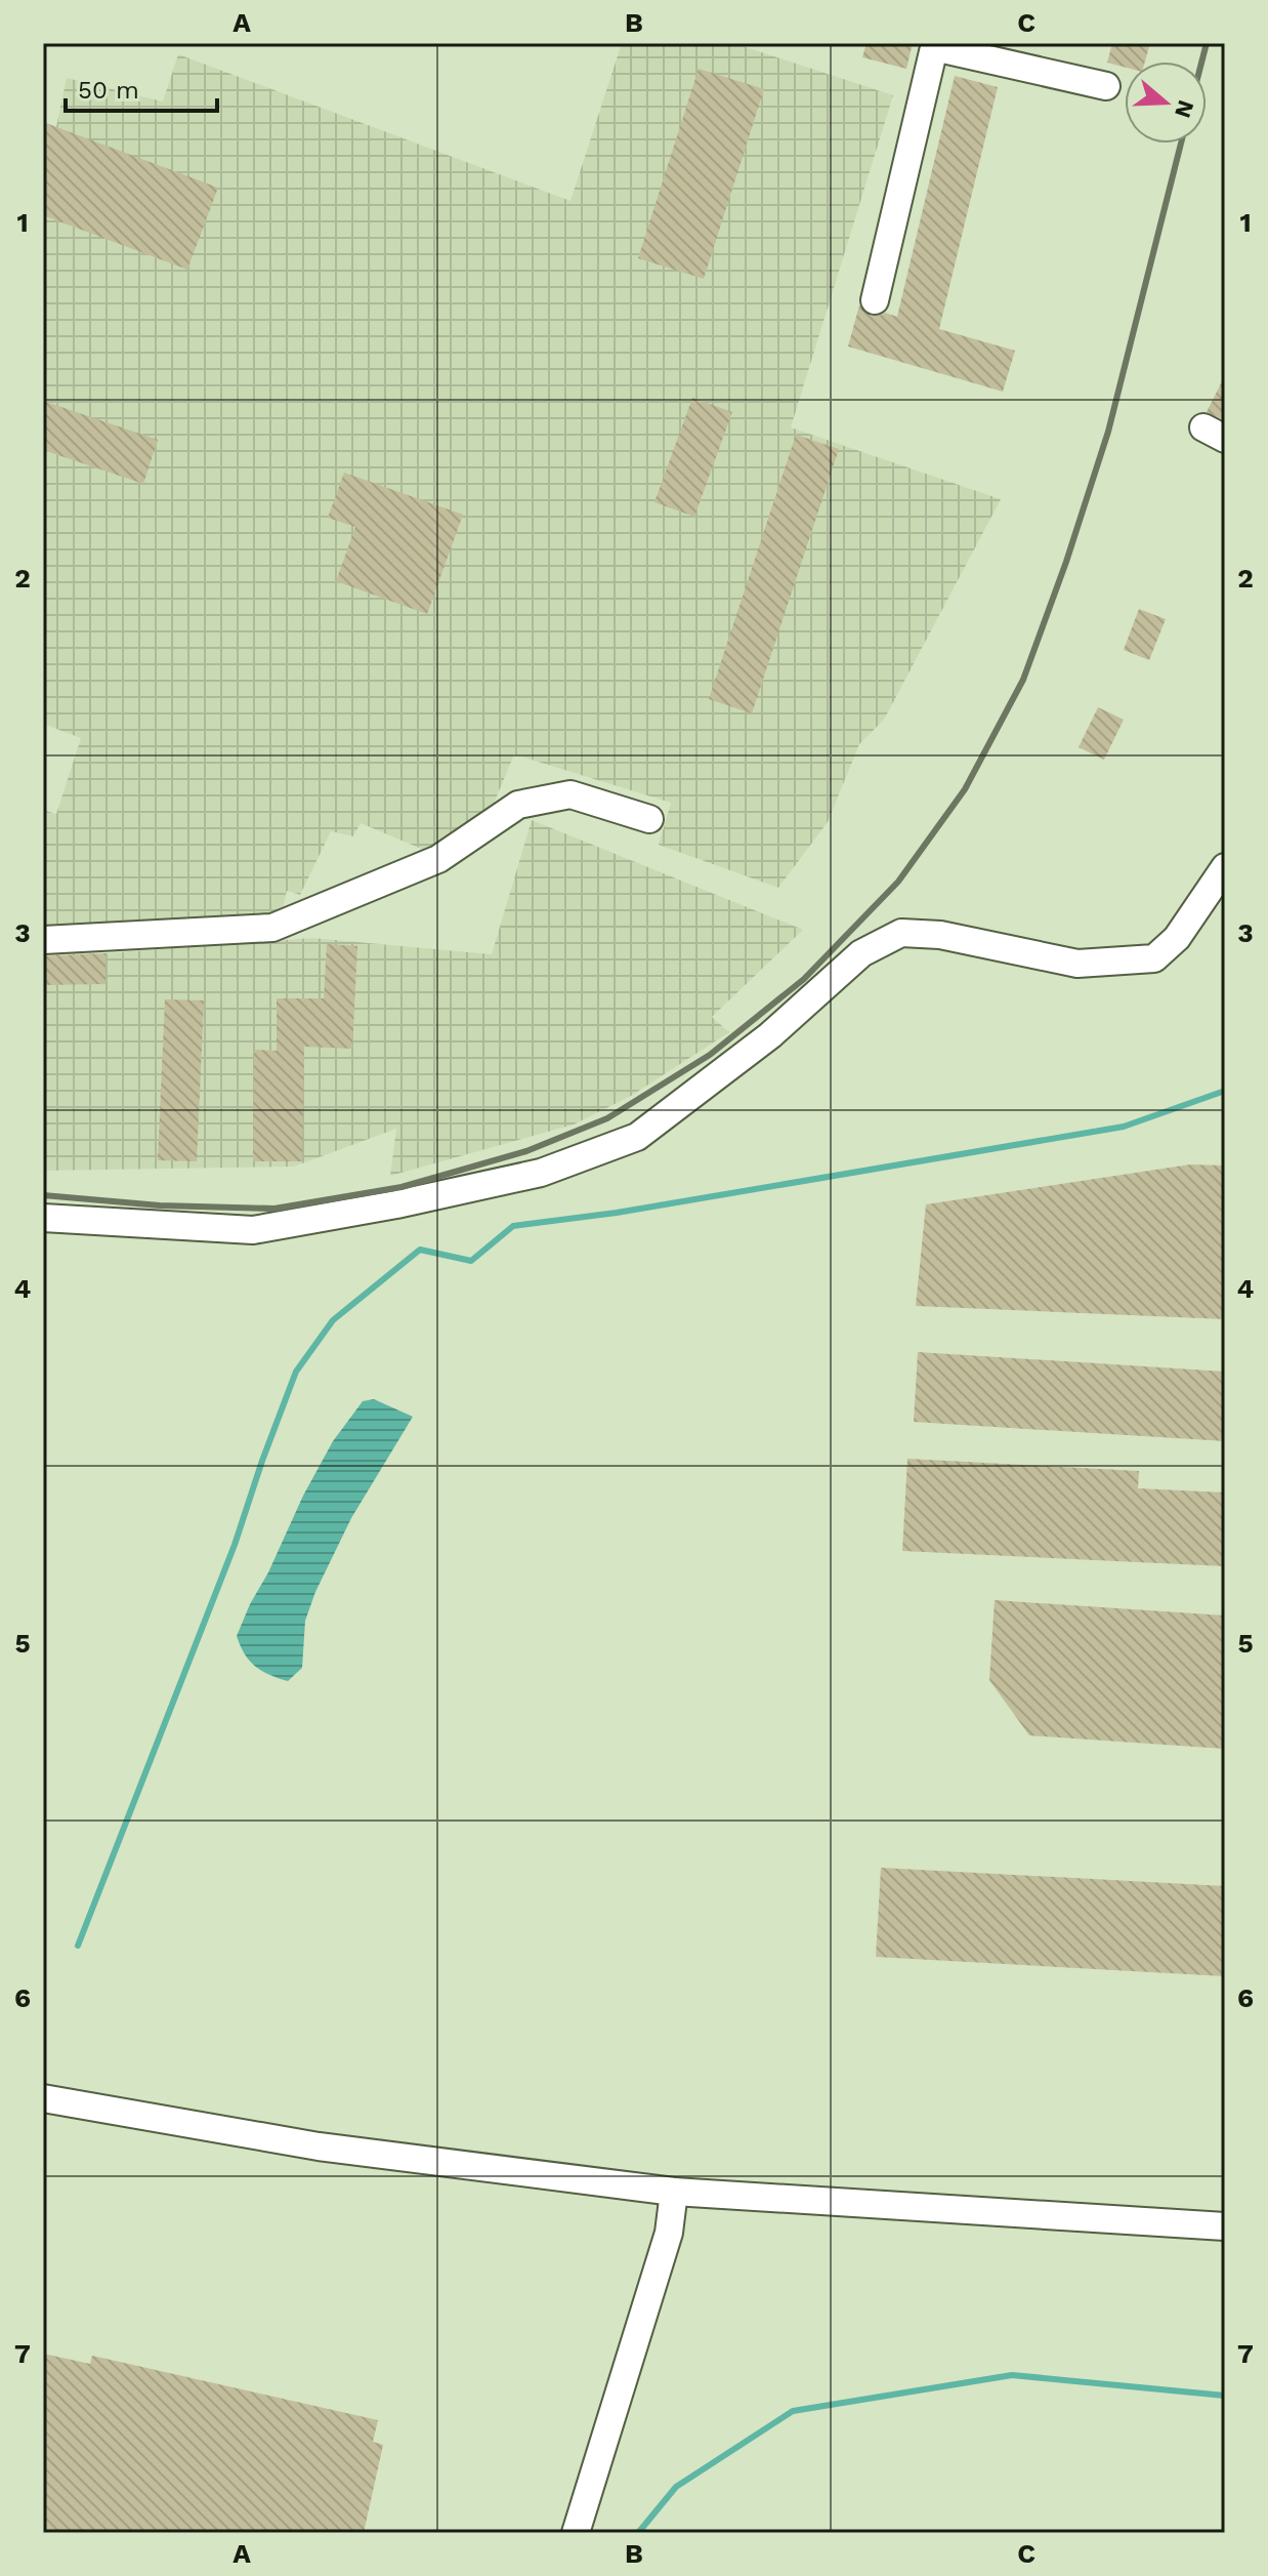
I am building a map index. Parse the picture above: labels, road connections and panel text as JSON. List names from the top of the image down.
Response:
{
  "scale_bar": "50 m",
  "north": "right",
  "grid": {
    "columns": ["A", "B", "C"],
    "rows": [
      "1",
      "2",
      "3",
      "4",
      "5",
      "6",
      "7"
    ]
  }
}
